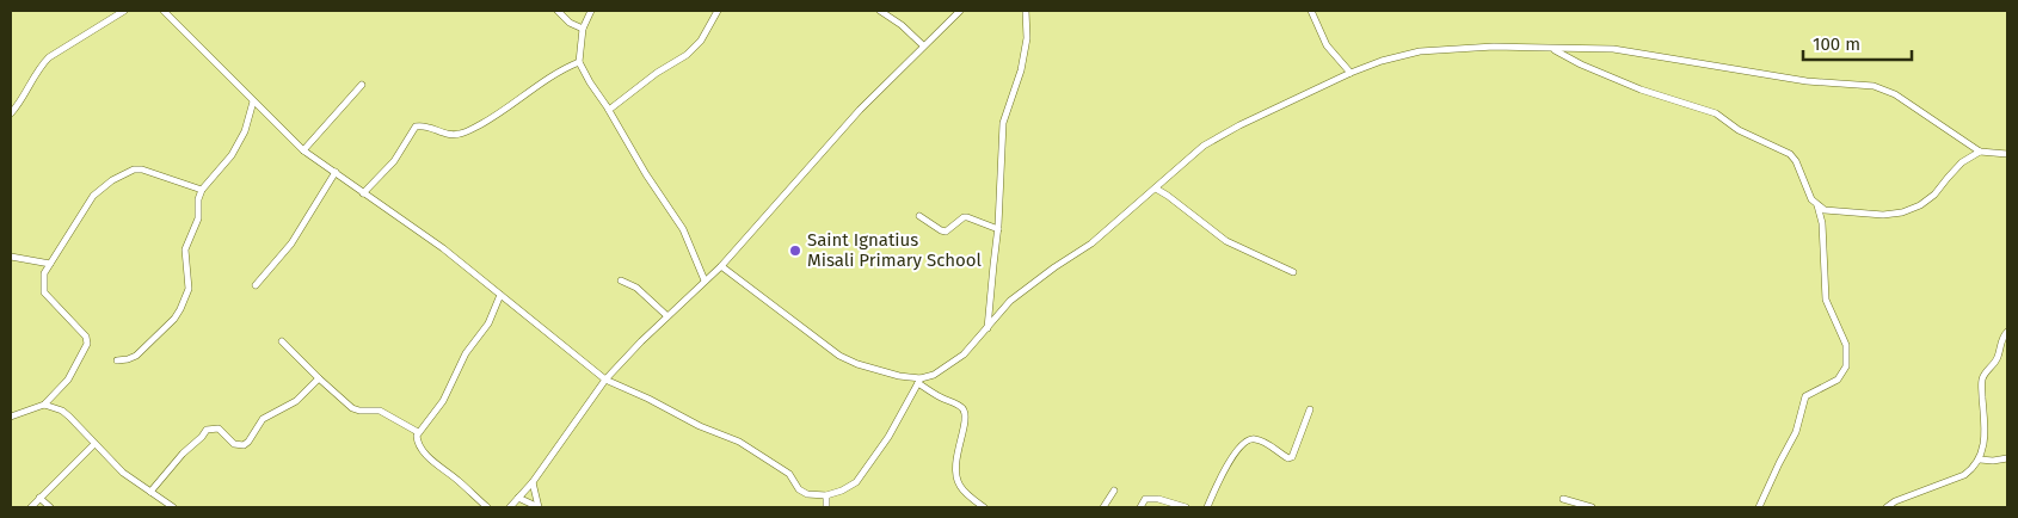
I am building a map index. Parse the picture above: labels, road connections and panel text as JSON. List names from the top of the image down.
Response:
{
  "places": ["Saint Ignatius Misali Primary School"],
  "scale_bar": "100 m"
}
